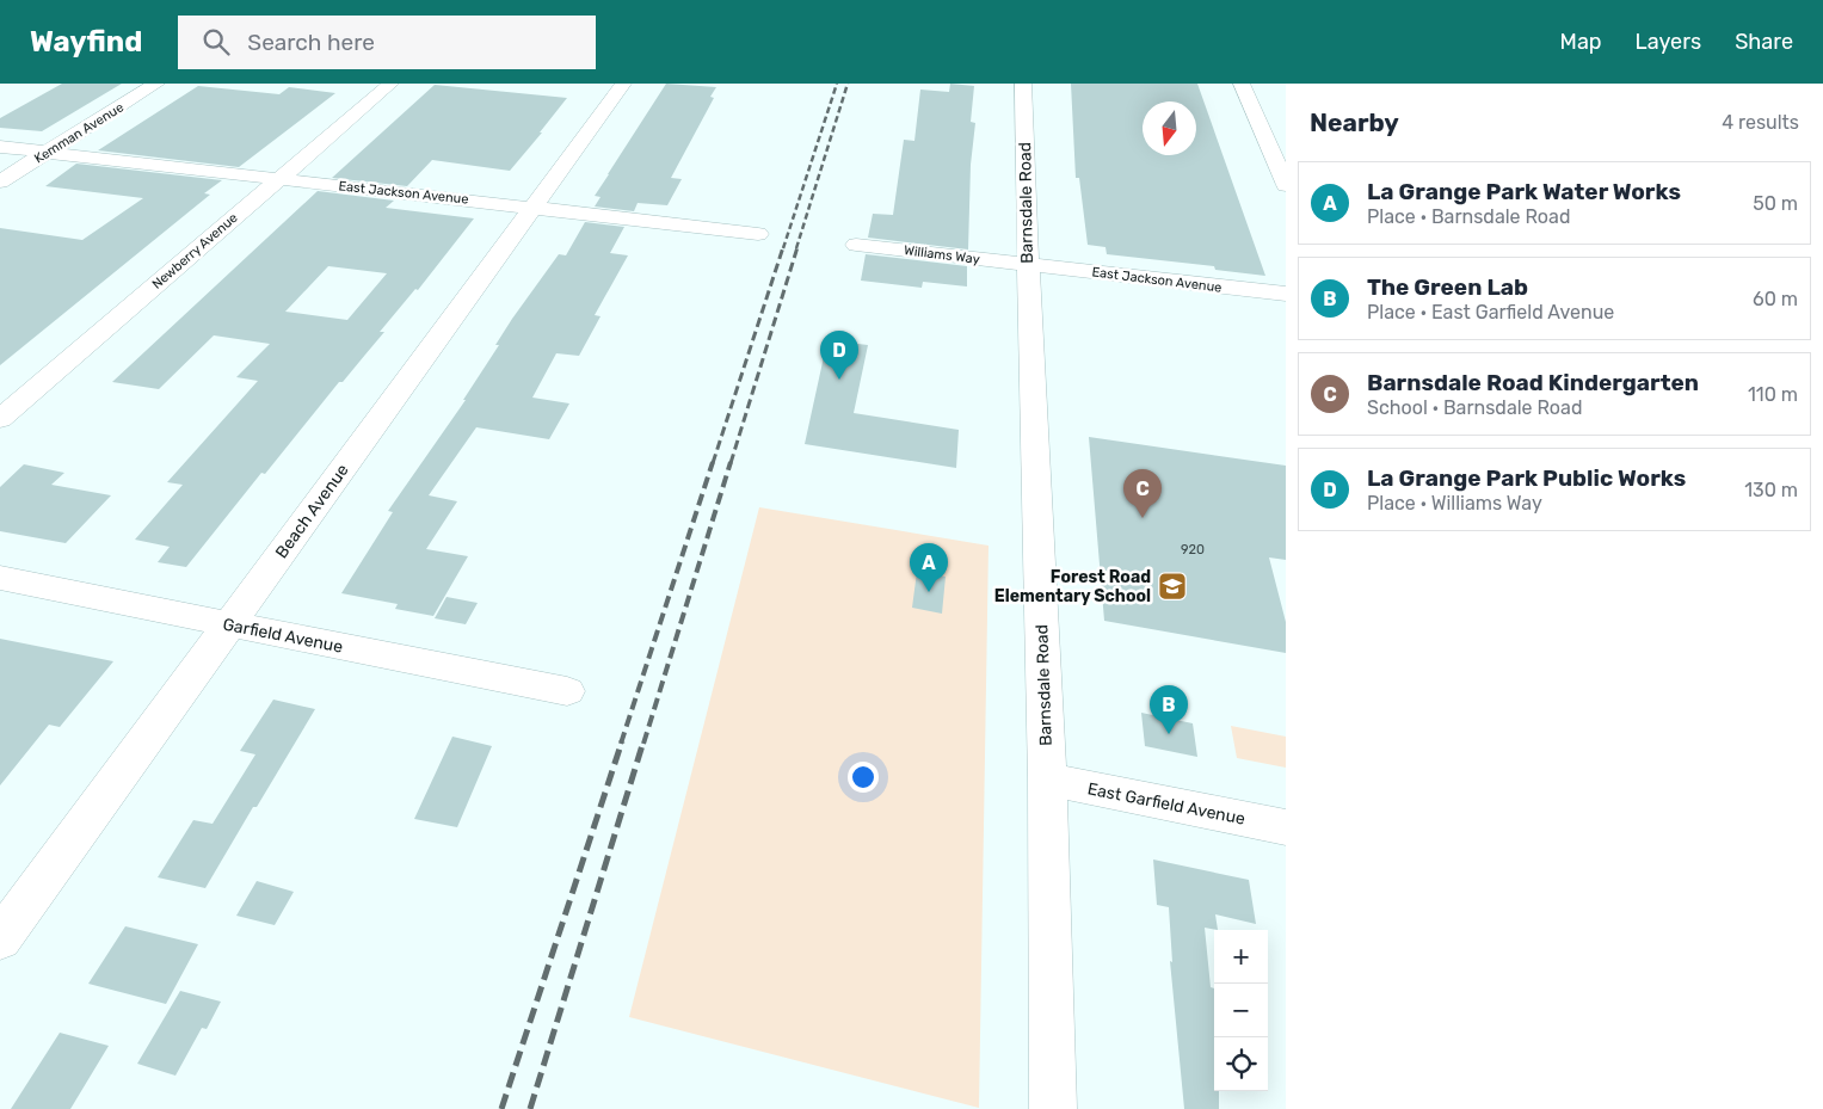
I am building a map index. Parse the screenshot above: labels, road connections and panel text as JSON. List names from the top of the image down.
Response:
{
  "streets": {
    "street": [
      "Kemman Avenue",
      "East Jackson Avenue",
      "Barnsdale Road",
      "Newberry Avenue",
      "Williams Way",
      "Beach Avenue",
      "Garfield Avenue",
      "East Garfield Avenue"
    ]
  },
  "crossings": [
    ["Kemman Avenue", "East Jackson Avenue"],
    ["East Jackson Avenue", "Barnsdale Road"],
    ["East Jackson Avenue", "Newberry Avenue"],
    ["East Jackson Avenue", "Williams Way"],
    ["East Jackson Avenue", "Beach Avenue"],
    ["Barnsdale Road", "Williams Way"],
    ["Barnsdale Road", "East Garfield Avenue"],
    ["Beach Avenue", "Garfield Avenue"]
  ],
  "places": {
    "school or university": ["Forest Road Elementary School"]
  },
  "house_numbers": ["920"],
  "north": "bottom",
  "page": {
    "header": "Wayfind",
    "search": "Search here",
    "nav": ["Map", "Layers", "Share"],
    "heading": ["Nearby", "4 results"],
    "list": [
      {
        "mark": "A",
        "name": "La Grange Park Water Works",
        "note": "Place · Barnsdale Road",
        "value": "50 m"
      },
      {
        "mark": "B",
        "name": "The Green Lab",
        "note": "Place · East Garfield Avenue",
        "value": "60 m"
      },
      {
        "mark": "C",
        "name": "Barnsdale Road Kindergarten",
        "note": "School · Barnsdale Road",
        "value": "110 m"
      },
      {
        "mark": "D",
        "name": "La Grange Park Public Works",
        "note": "Place · Williams Way",
        "value": "130 m"
      }
    ],
    "pins": [
      "D",
      "C",
      "A",
      "B"
    ],
    "map_buttons": ["+", "−"]
  }
}
